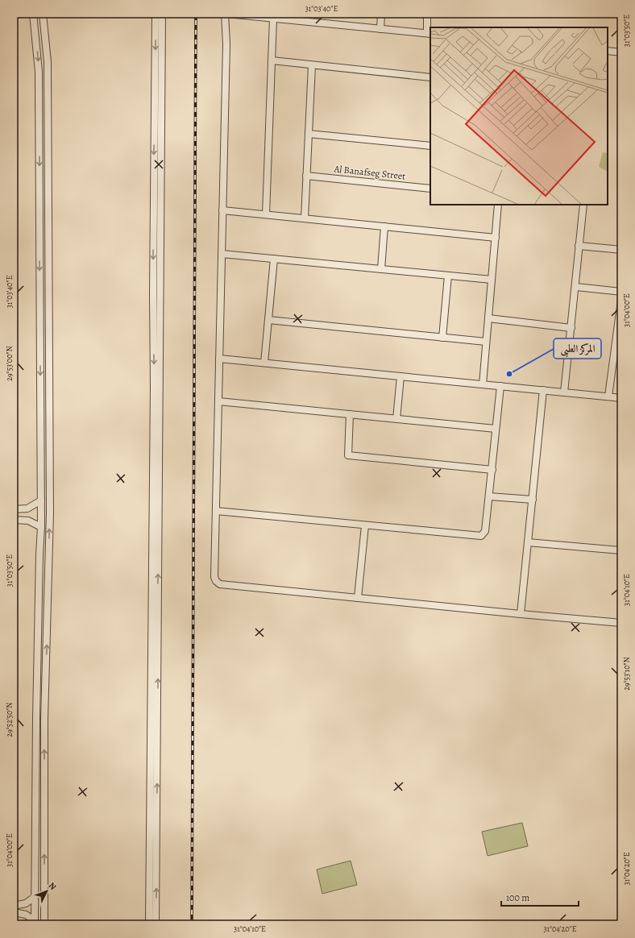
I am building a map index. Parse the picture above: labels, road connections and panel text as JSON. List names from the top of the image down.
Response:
{
  "streets": {
    "street": ["Al Banafseg Street"]
  },
  "places": ["المركز الطبى"],
  "scale_bar": "100 m",
  "north": "top right",
  "coordinates": [
    "31°03'40\"E",
    "31°03'50\"E",
    "31°04'00\"E",
    "29°53'00\"N",
    "31°04'10\"E",
    "29°53'10\"N",
    "29°52'50\"N",
    "31°04'20\"E"
  ]
}
